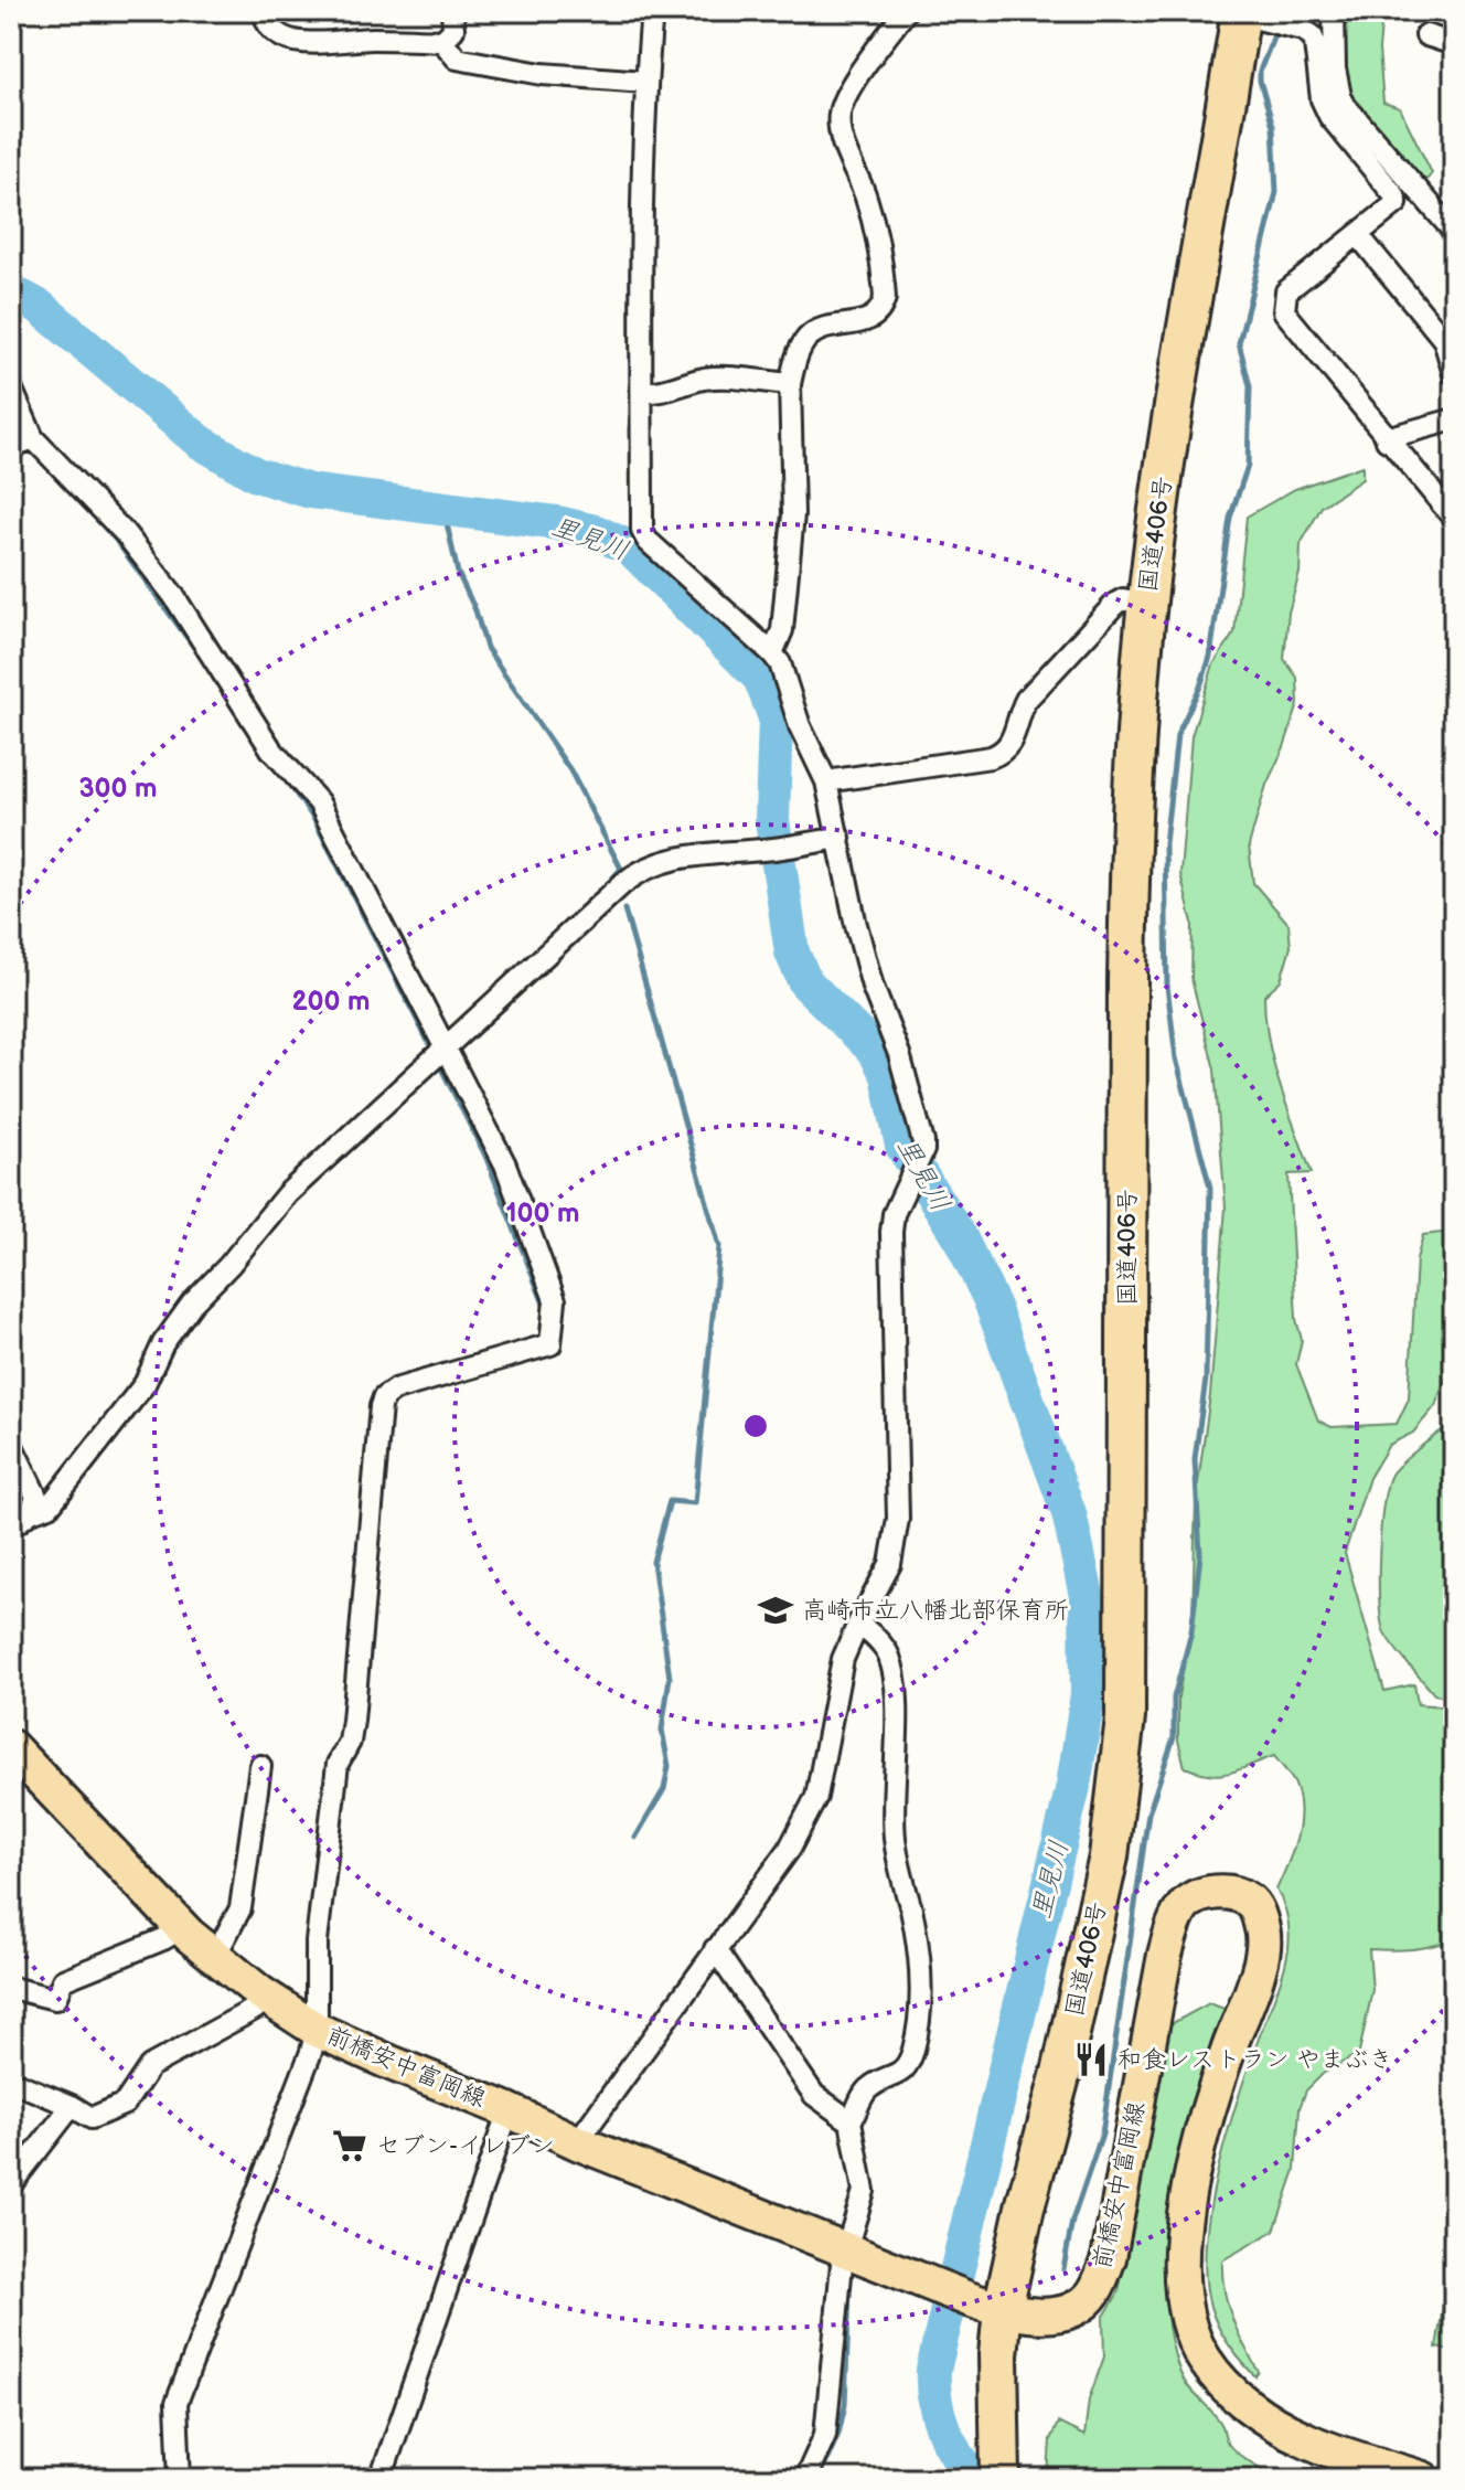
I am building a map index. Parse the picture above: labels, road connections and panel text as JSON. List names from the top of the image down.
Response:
{
  "streets": {
    "highway": ["国道406号"],
    "main road": ["前橋安中富岡線"]
  },
  "crossings": [
    ["国道406号", "前橋安中富岡線"]
  ],
  "water": ["里見川"],
  "places": {
    "school or university": ["高崎市立八幡北部保育所"],
    "restaurant": ["和食レストラン やまぶき"],
    "supermarket": ["セブン-イレブン"]
  },
  "rings": ["300 m", "200 m", "100 m"]
}
